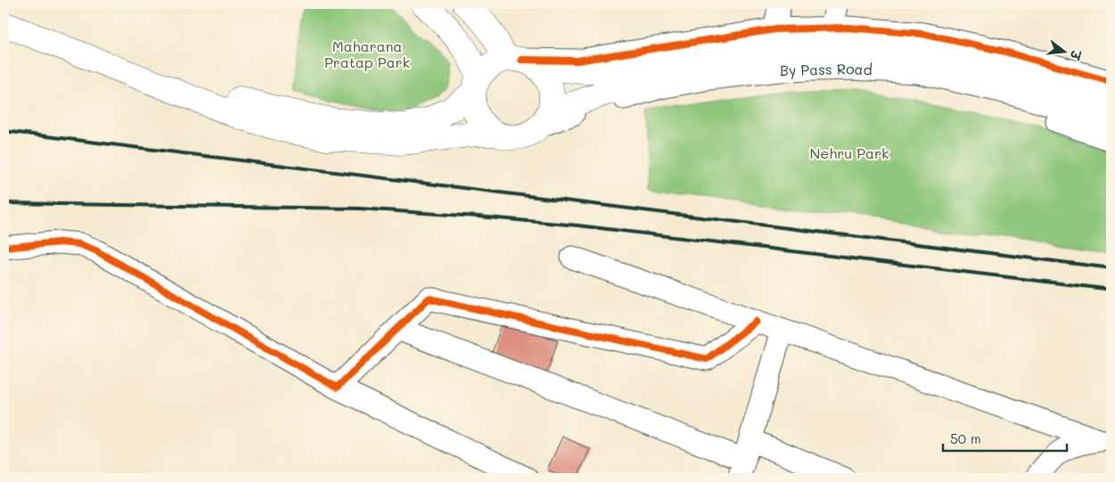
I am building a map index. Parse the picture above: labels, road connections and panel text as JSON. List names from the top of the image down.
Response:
{
  "streets": {
    "street": ["By Pass Road"]
  },
  "parks": ["Maharana Pratap Park", "Nehru Park"],
  "scale_bar": "50 m",
  "north": "right"
}
